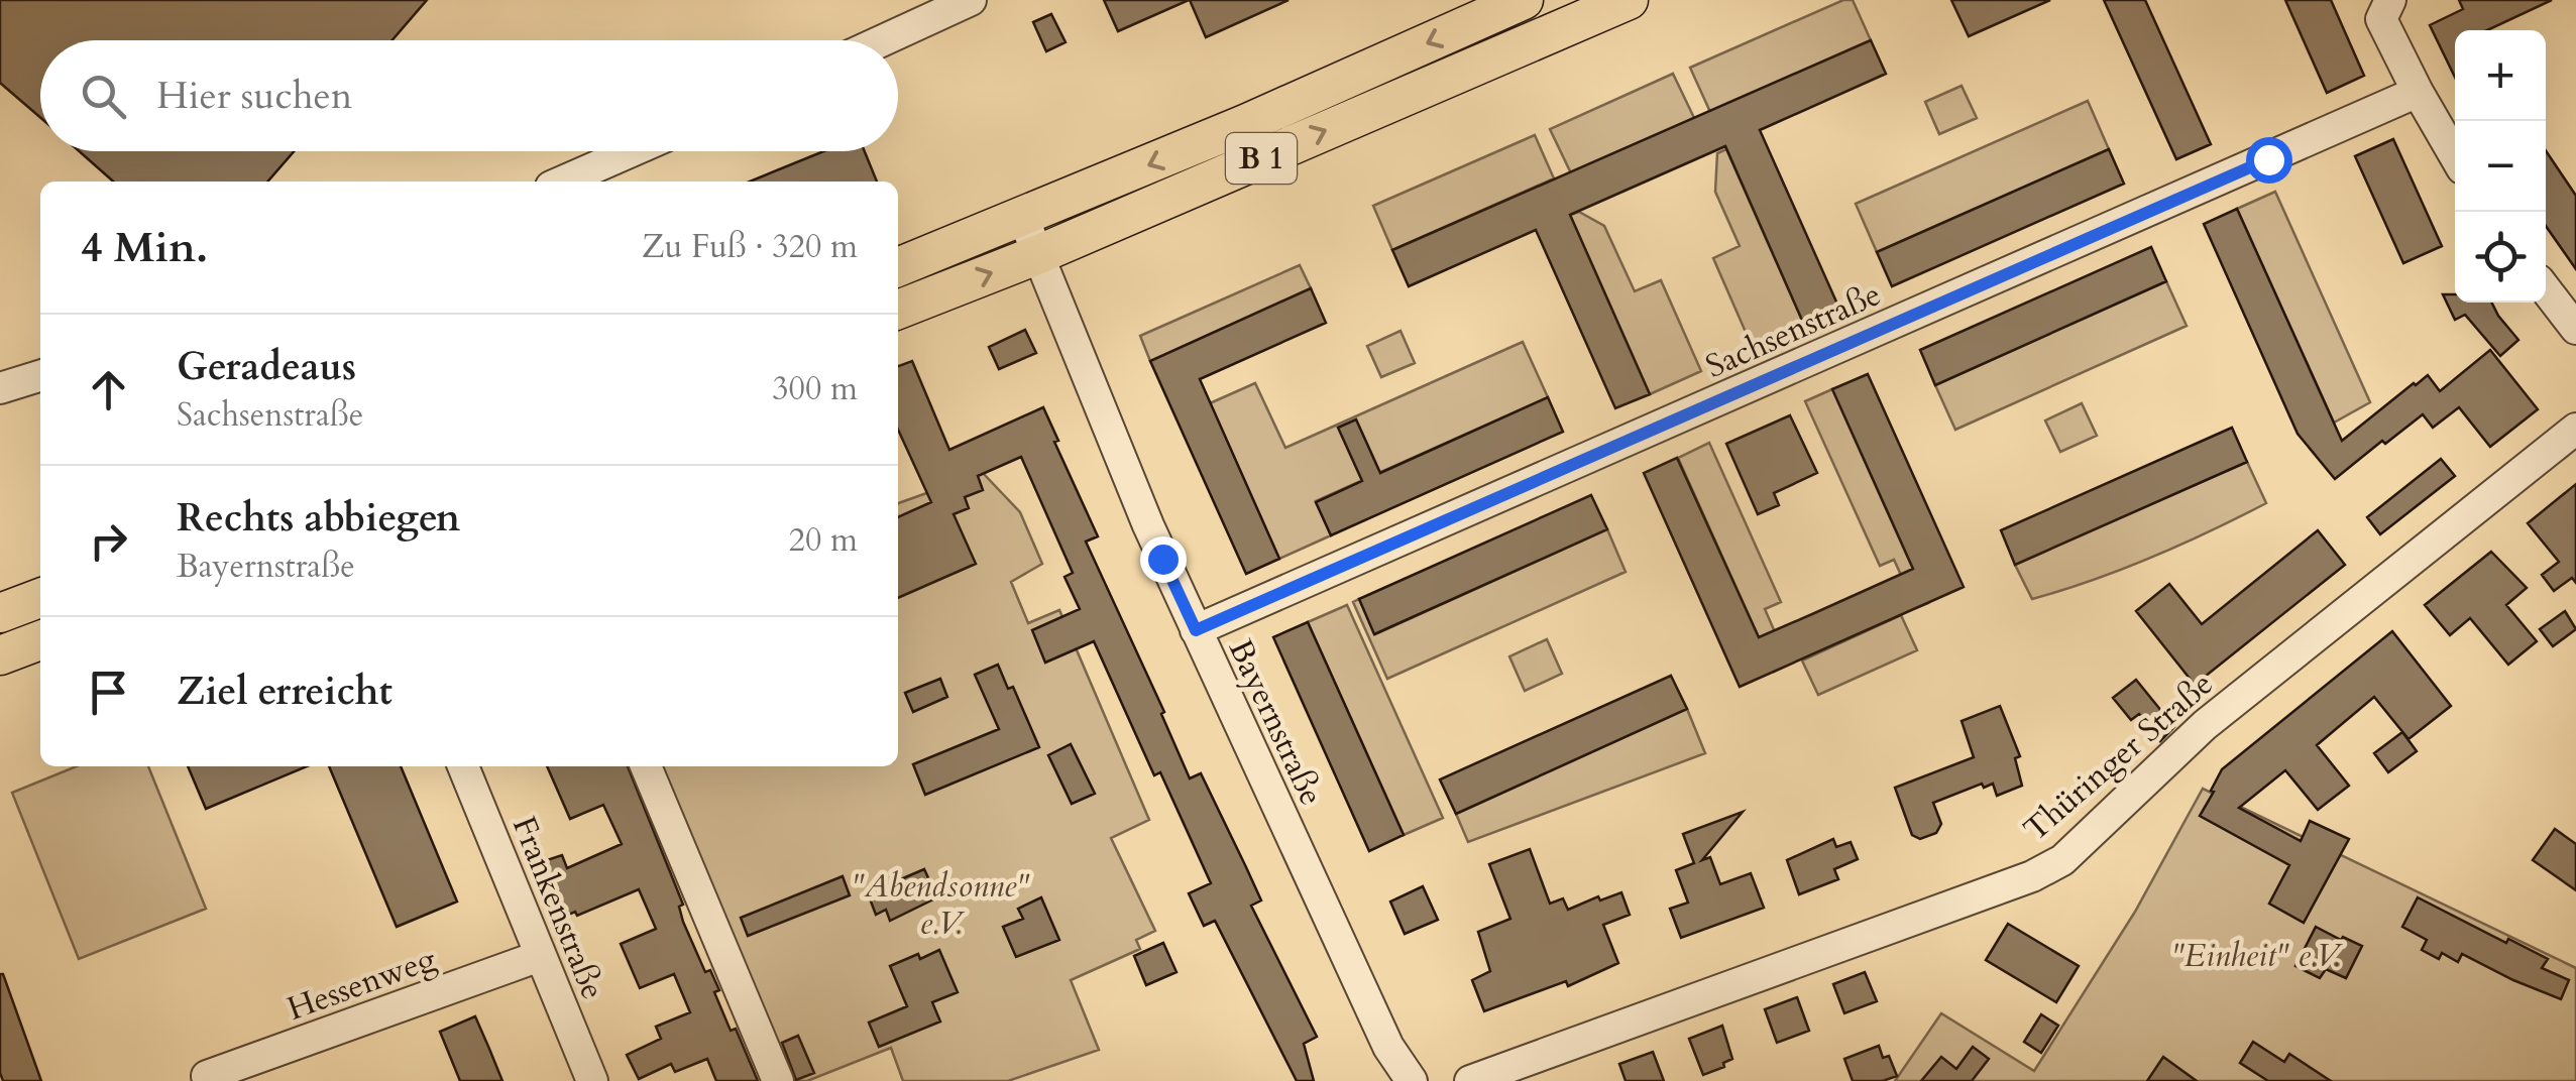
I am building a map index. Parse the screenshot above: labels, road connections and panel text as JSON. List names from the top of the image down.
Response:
{
  "streets": {
    "main road": ["B 1"],
    "street": [
      "Sachsenstraße",
      "Bayernstraße",
      "Thüringer Straße",
      "Frankenstraße",
      "Hessenweg"
    ]
  },
  "crossings": [
    ["B 1", "Bayernstraße"],
    ["Sachsenstraße", "Bayernstraße"],
    ["Frankenstraße", "Hessenweg"]
  ],
  "parks": ["\"Abendsonne\" e.V.", "\"Einheit\" e.V."],
  "page": {
    "map_buttons": ["+", "−"],
    "search": "Hier suchen",
    "heading": ["4 Min.", "Zu Fuß · 320 m"],
    "list": [
      ["Geradeaus", "Sachsenstraße", "300 m"],
      ["Rechts abbiegen", "Bayernstraße", "20 m"],
      "Ziel erreicht"
    ]
  }
}
